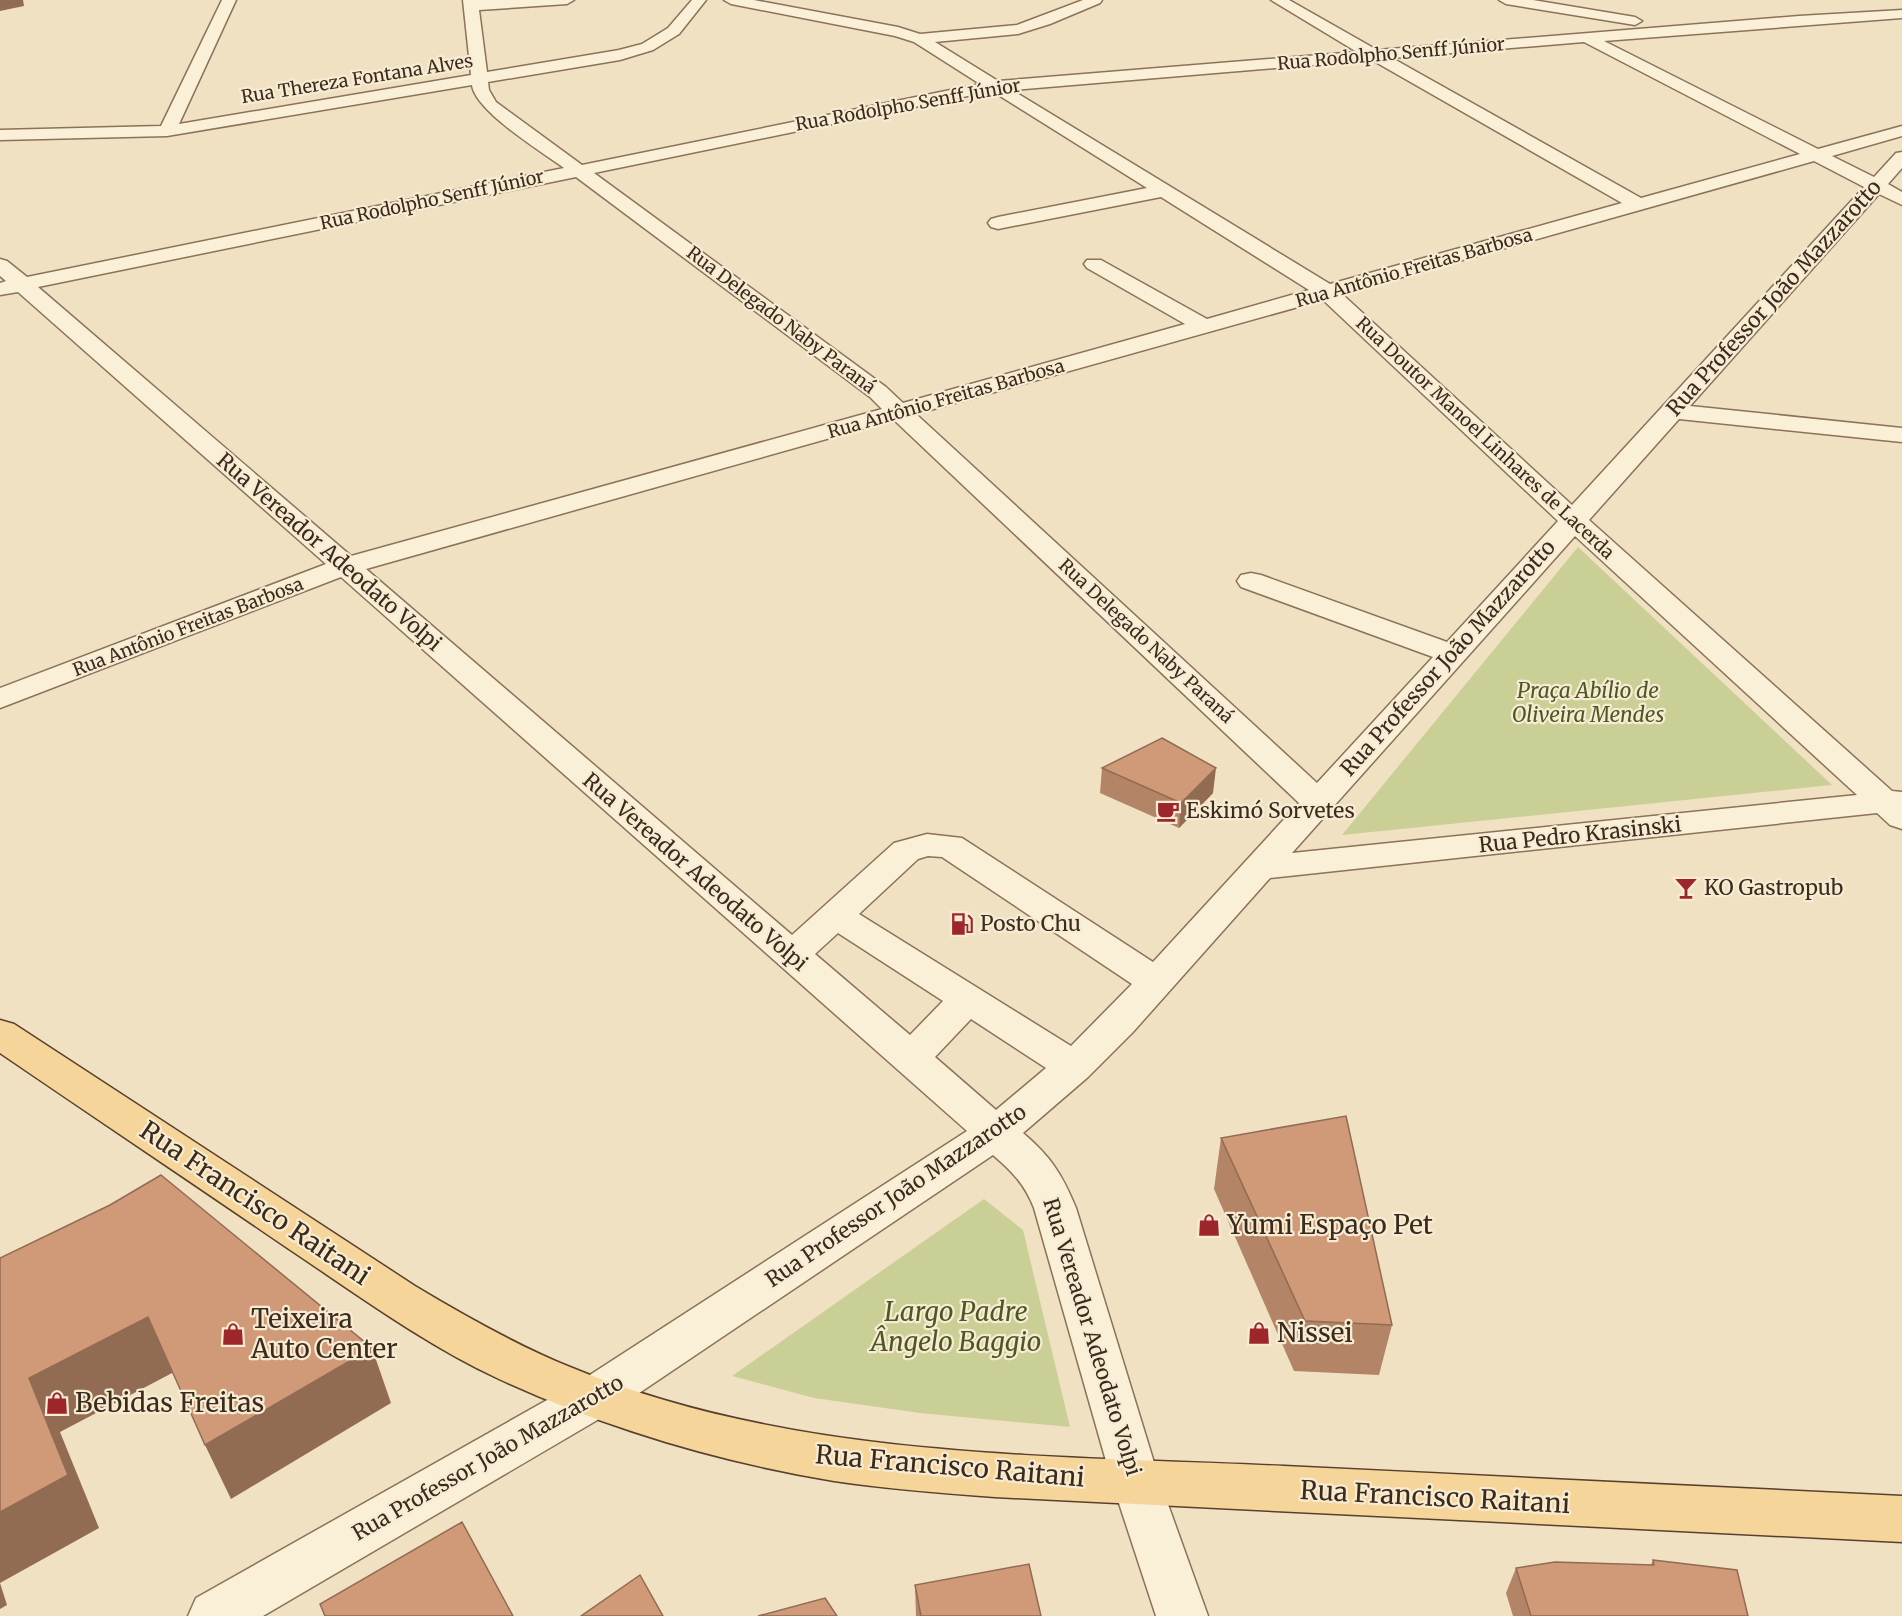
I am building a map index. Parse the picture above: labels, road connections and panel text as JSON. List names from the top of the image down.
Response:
{
  "streets": {
    "main road": ["Rua Francisco Raitani"],
    "street": [
      "Rua Rodolpho Senff Júnior",
      "Rua Thereza Fontana Alves",
      "Rua Antônio Freitas Barbosa",
      "Rua Professor João Mazzarotto",
      "Rua Delegado Naby Paraná",
      "Rua Doutor Manoel Linhares de Lacerda",
      "Rua Vereador Adeodato Volpi",
      "Rua Pedro Krasinski"
    ]
  },
  "crossings": [
    ["Rua Rodolpho Senff Júnior", "Rua Delegado Naby Paraná"],
    ["Rua Rodolpho Senff Júnior", "Rua Doutor Manoel Linhares de Lacerda"],
    ["Rua Rodolpho Senff Júnior", "Rua Vereador Adeodato Volpi"],
    ["Rua Thereza Fontana Alves", "Rua Delegado Naby Paraná"],
    ["Rua Antônio Freitas Barbosa", "Rua Delegado Naby Paraná"],
    ["Rua Antônio Freitas Barbosa", "Rua Doutor Manoel Linhares de Lacerda"],
    ["Rua Antônio Freitas Barbosa", "Rua Vereador Adeodato Volpi"],
    ["Rua Professor João Mazzarotto", "Rua Delegado Naby Paraná"],
    ["Rua Professor João Mazzarotto", "Rua Doutor Manoel Linhares de Lacerda"],
    ["Rua Professor João Mazzarotto", "Rua Vereador Adeodato Volpi"],
    ["Rua Professor João Mazzarotto", "Rua Pedro Krasinski"],
    ["Rua Professor João Mazzarotto", "Rua Francisco Raitani"],
    ["Rua Doutor Manoel Linhares de Lacerda", "Rua Pedro Krasinski"],
    ["Rua Vereador Adeodato Volpi", "Rua Francisco Raitani"]
  ],
  "parks": ["Praça Abílio de Oliveira Mendes", "Largo Padre Ângelo Baggio"],
  "places": {
    "cafe": ["Eskimó Sorvetes"],
    "bar": ["KO Gastropub"],
    "fuel station": ["Posto Chu"],
    "shop": [
      "Yumi Espaço Pet",
      "Nissei",
      "Teixeira Auto Center",
      "Bebidas Freitas"
    ]
  }
}
